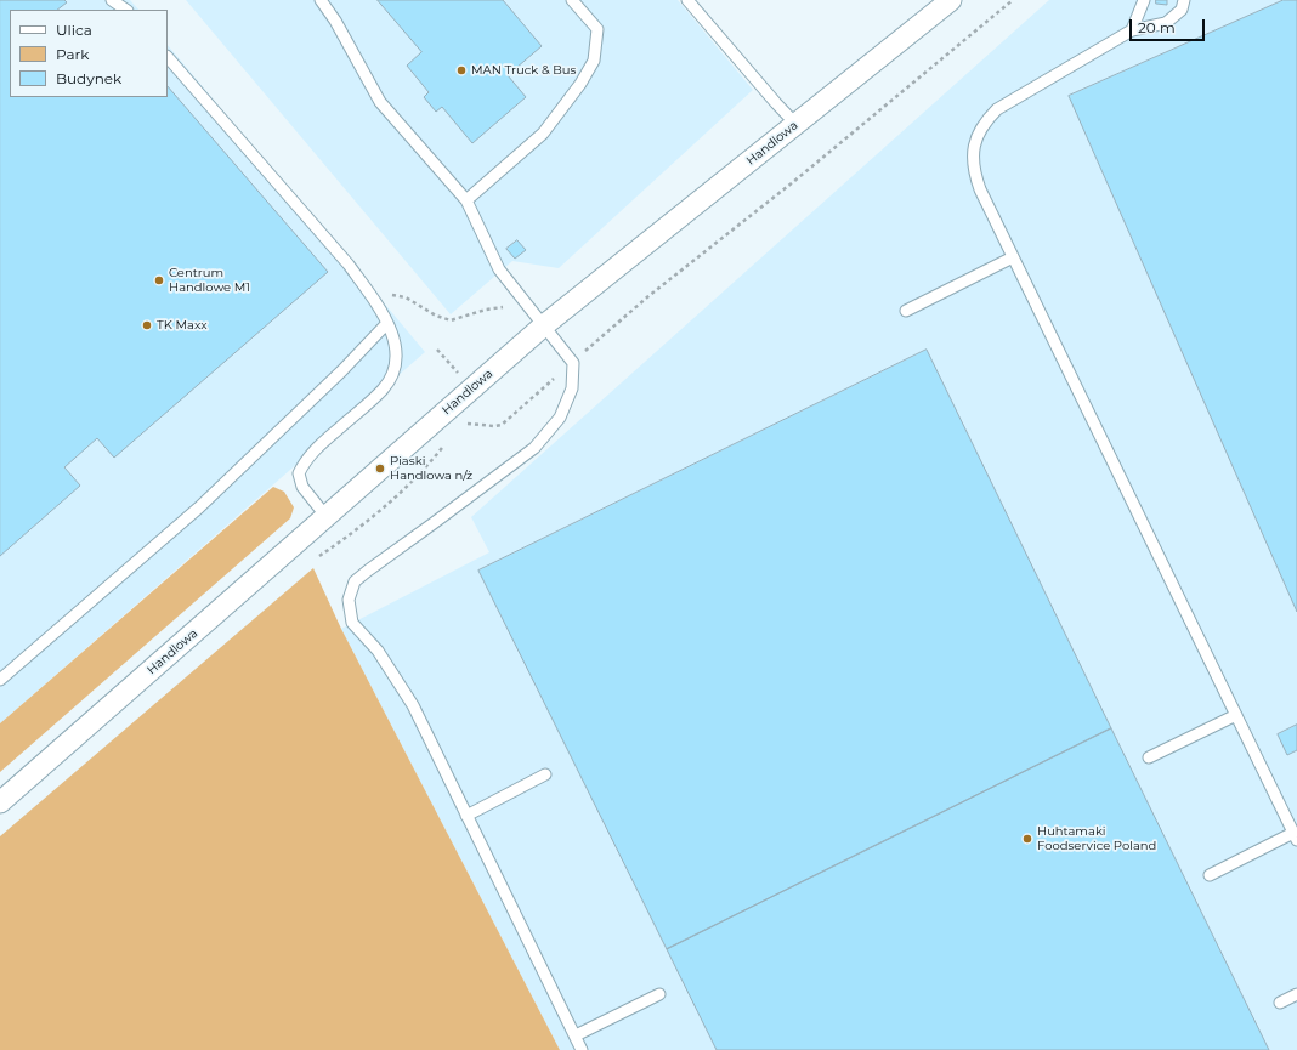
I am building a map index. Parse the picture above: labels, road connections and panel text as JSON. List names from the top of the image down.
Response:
{
  "streets": {
    "street": ["Handlowa"]
  },
  "places": [
    "MAN Truck & Bus",
    "Centrum Handlowe M1",
    "TK Maxx",
    "Piaski Handlowa n/ż",
    "Huhtamaki Foodservice Poland"
  ],
  "legend": ["Ulica", "Park", "Budynek"],
  "scale_bar": "20 m"
}
